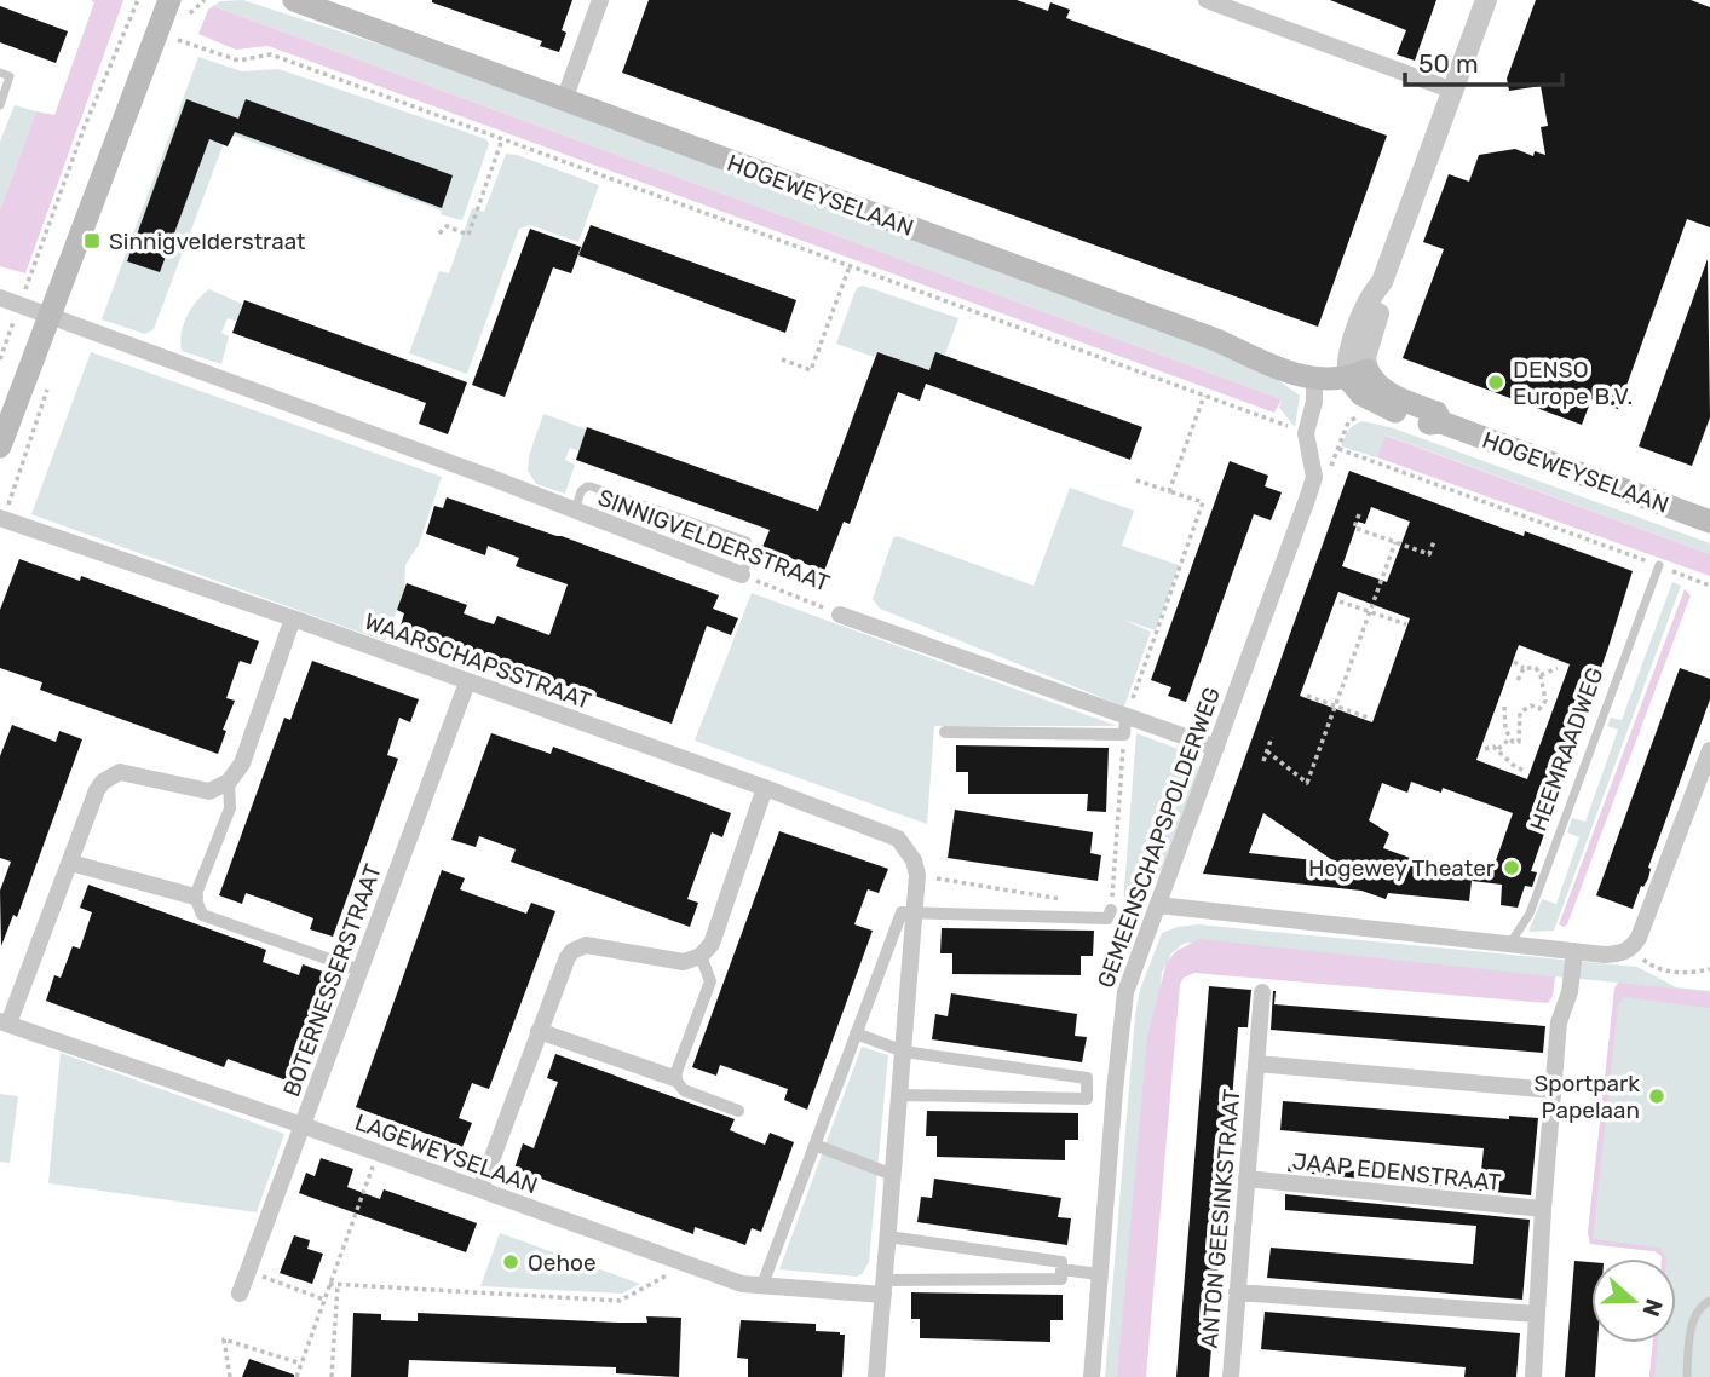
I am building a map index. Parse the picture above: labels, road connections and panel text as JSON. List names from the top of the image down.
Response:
{
  "streets": {
    "main road": ["HOGEWEYSELAAN"],
    "street": [
      "SINNIGVELDERSTRAAT",
      "WAARSCHAPSSTRAAT",
      "GEMEENSCHAPSPOLDERWEG",
      "BOTERNESSERSTRAAT",
      "LAGEWEYSELAAN",
      "JAAP EDENSTRAAT",
      "ANTON GEESINKSTRAAT"
    ],
    "lane": ["HEEMRAADWEG"]
  },
  "crossings": [
    ["SINNIGVELDERSTRAAT", "GEMEENSCHAPSPOLDERWEG"],
    ["WAARSCHAPSSTRAAT", "BOTERNESSERSTRAAT"],
    ["BOTERNESSERSTRAAT", "LAGEWEYSELAAN"],
    ["JAAP EDENSTRAAT", "ANTON GEESINKSTRAAT"]
  ],
  "places": {
    "transit": ["Sinnigvelderstraat"],
    "other": [
      "DENSO Europe B.V.",
      "Hogewey Theater",
      "Sportpark Papelaan",
      "Oehoe"
    ]
  },
  "scale_bar": "50 m",
  "north": "right"
}
